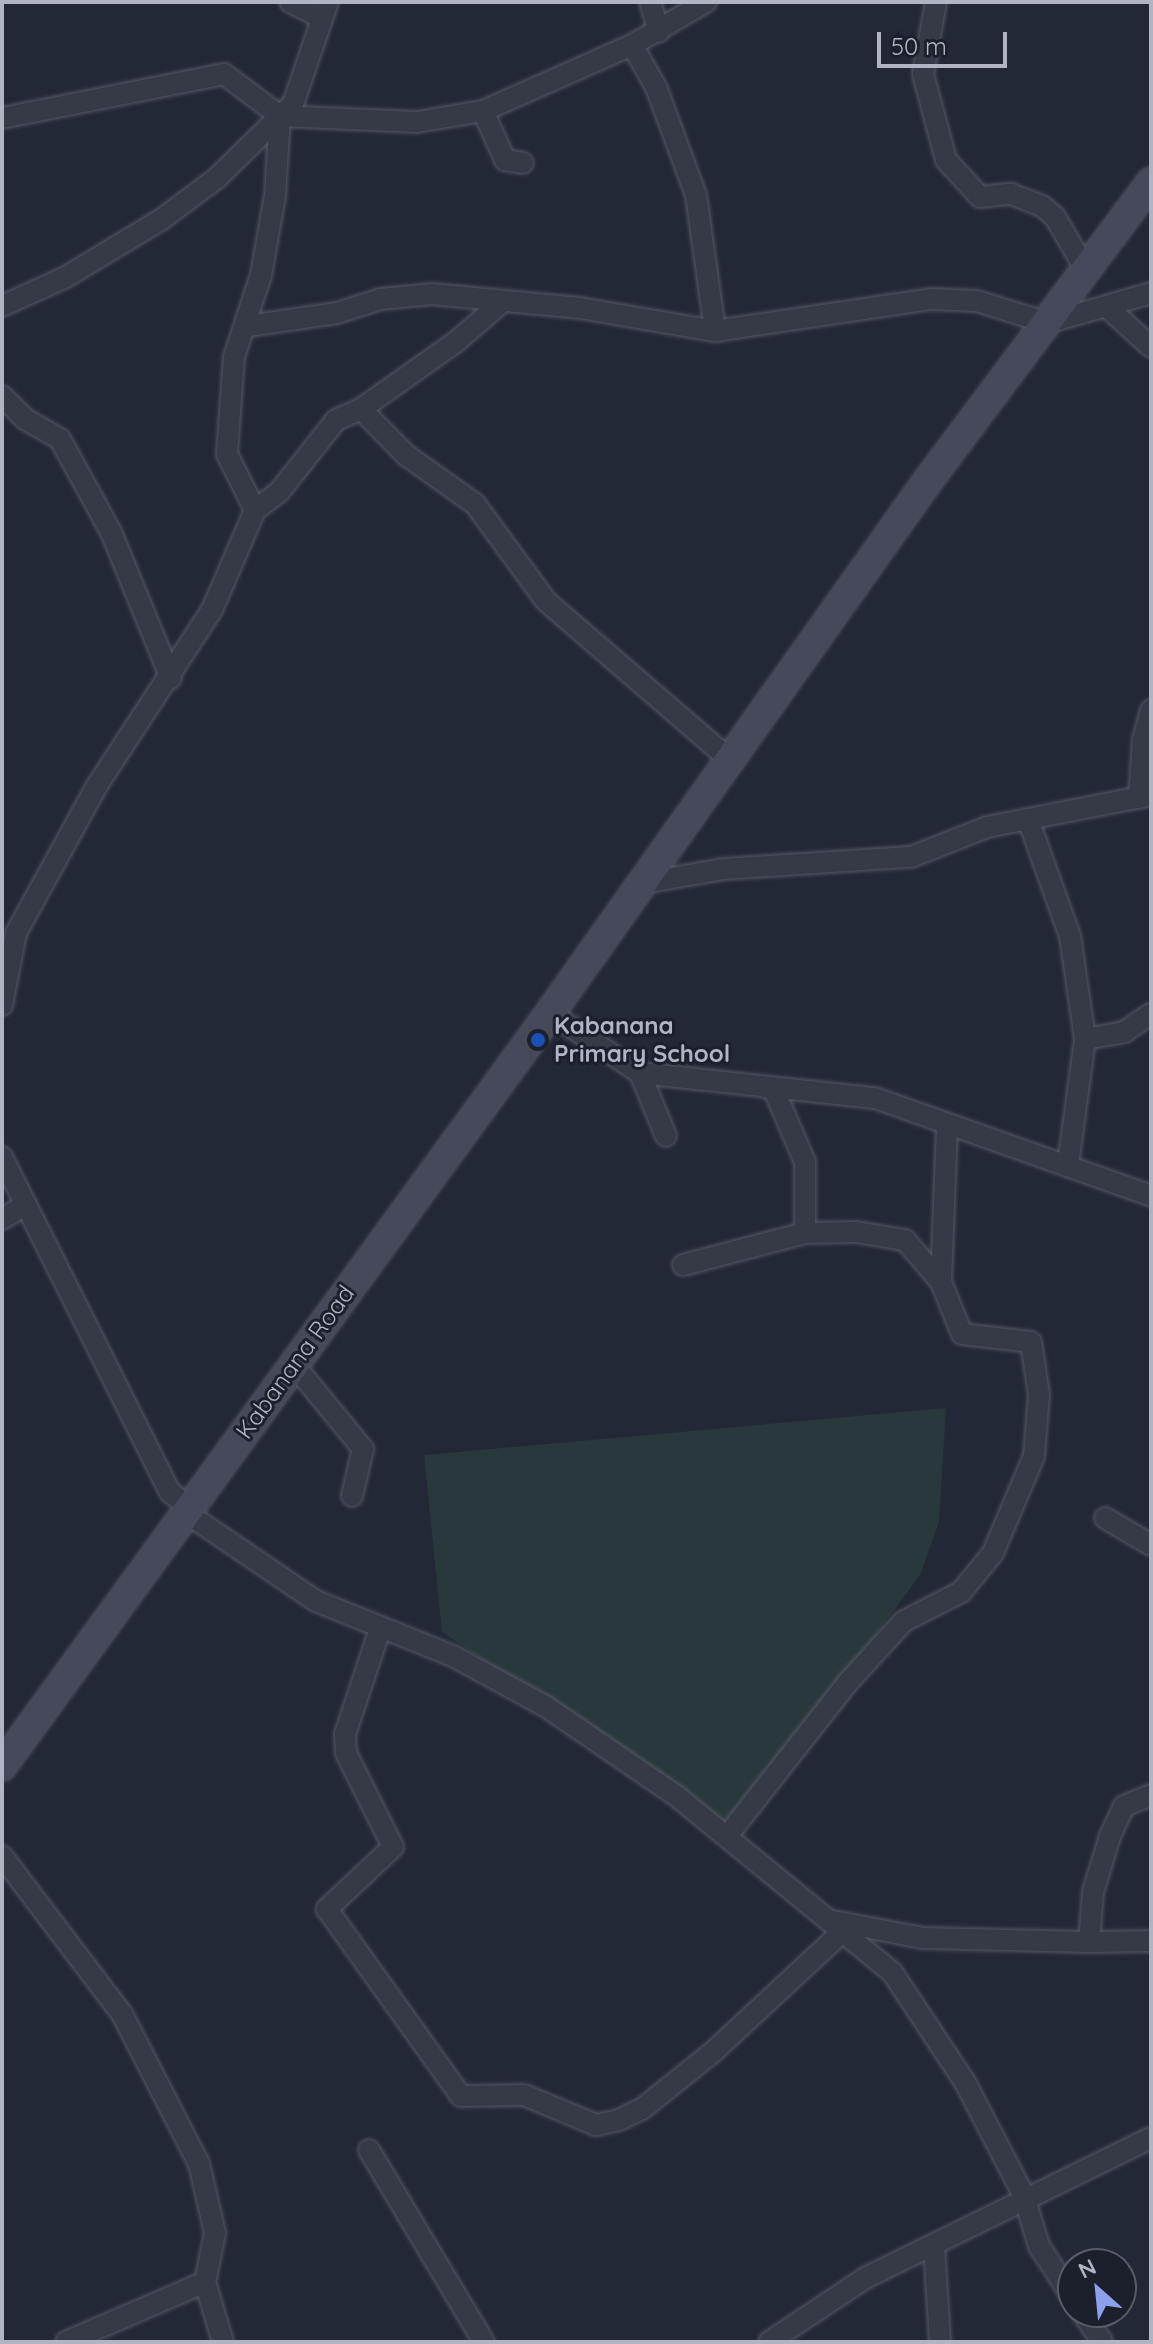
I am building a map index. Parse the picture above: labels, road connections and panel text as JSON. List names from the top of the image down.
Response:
{
  "streets": {
    "street": ["Kabanana Road"]
  },
  "places": ["Kabanana Primary School"],
  "scale_bar": "50 m",
  "north": "top left"
}
